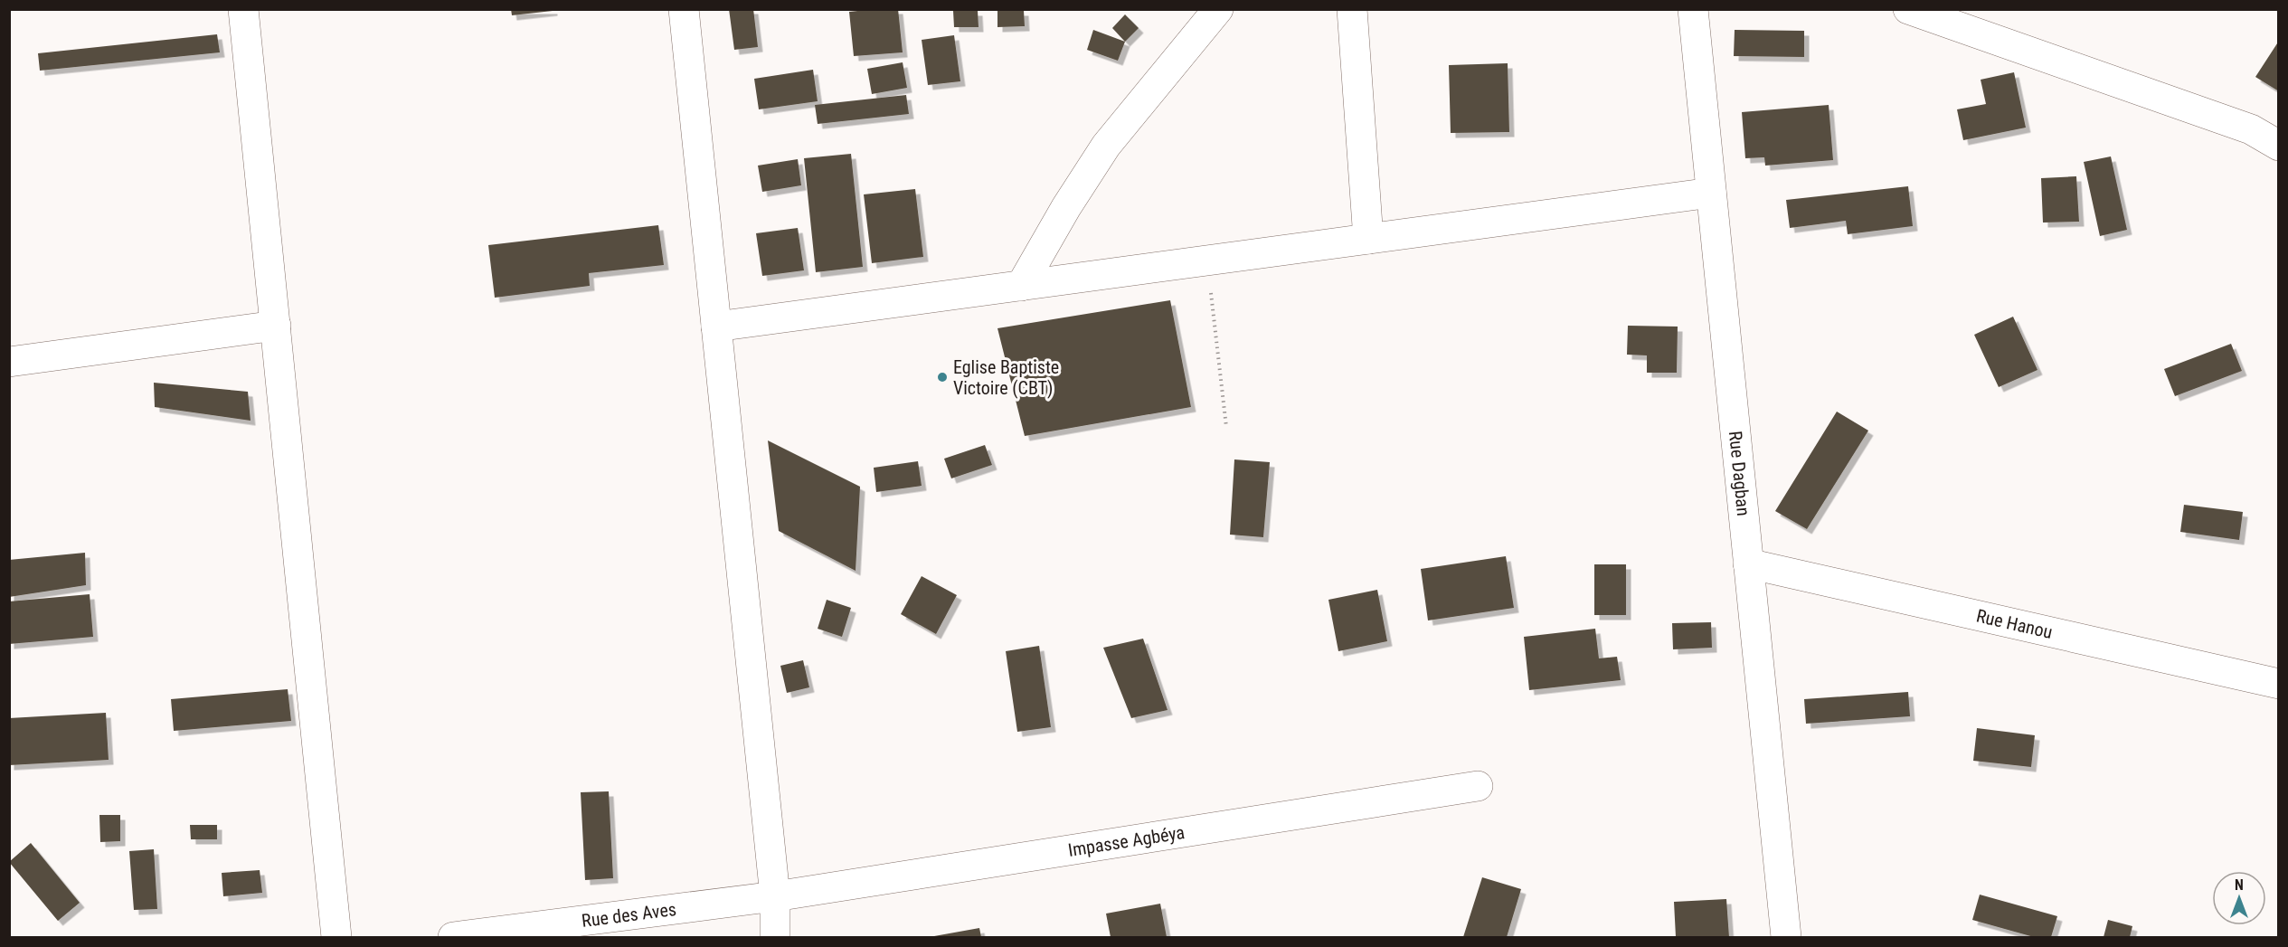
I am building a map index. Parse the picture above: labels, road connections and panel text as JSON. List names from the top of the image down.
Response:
{
  "streets": {
    "street": [
      "Rue Dagban",
      "Rue Hanou",
      "Impasse Agbéya",
      "Rue des Aves"
    ]
  },
  "crossings": [
    ["Rue Dagban", "Rue Hanou"],
    ["Impasse Agbéya", "Rue des Aves"]
  ],
  "places": ["Eglise Baptiste Victoire (CBT)"],
  "north": "top"
}
